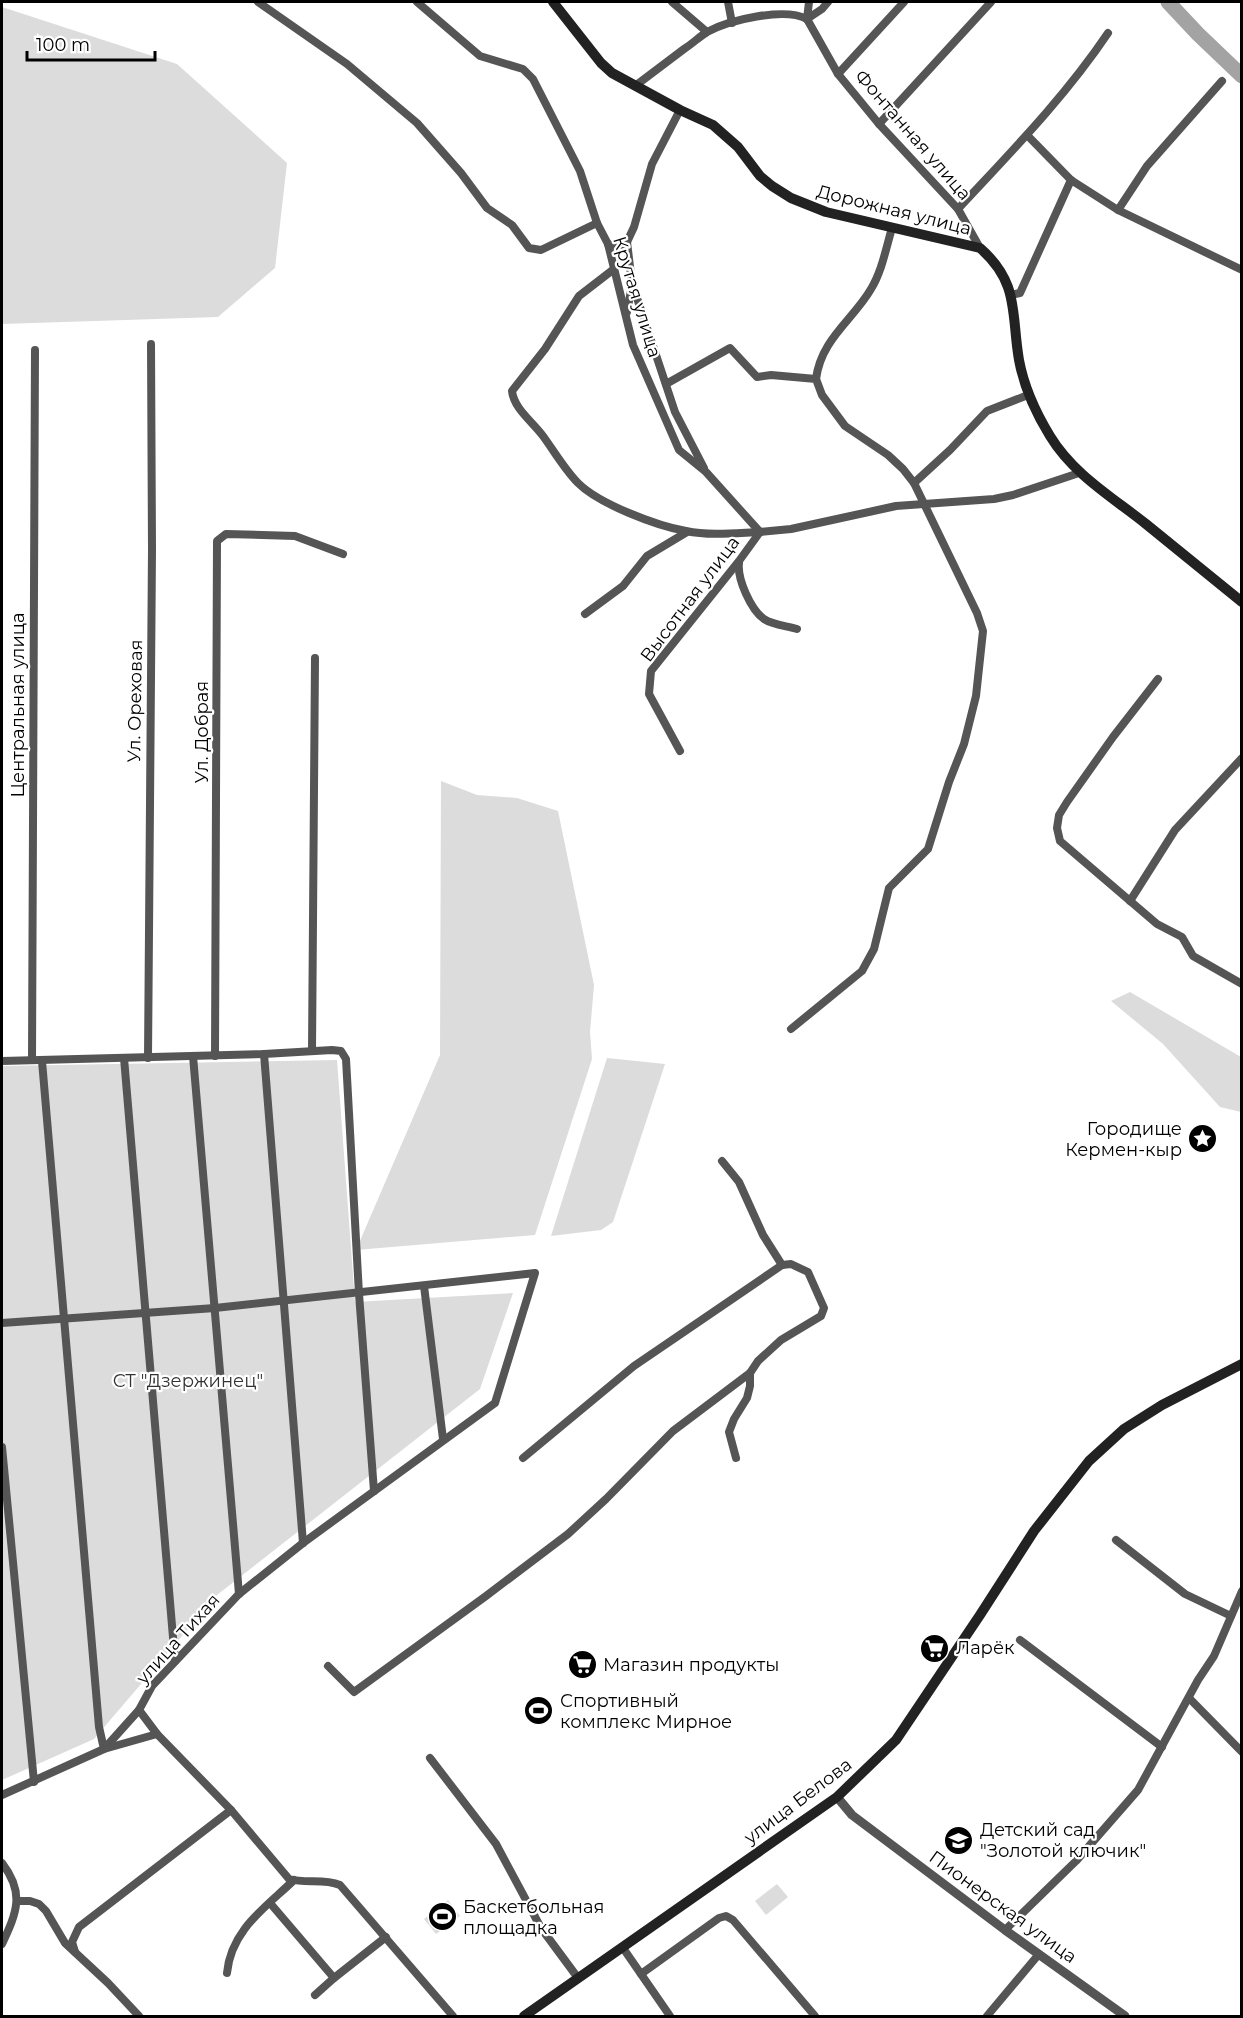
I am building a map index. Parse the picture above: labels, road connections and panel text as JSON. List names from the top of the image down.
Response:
{
  "streets": {
    "main road": ["Фонтанная улица", "Дорожная улица", "улица Белова"],
    "street": [
      "Крутая улица",
      "Высотная улица",
      "Ул. Ореховая",
      "Центральная улица",
      "Ул. Добрая",
      "улица Тихая",
      "Пионерская улица"
    ]
  },
  "crossings": [
    ["Фонтанная улица", "Дорожная улица"],
    ["Крутая улица", "Высотная улица"],
    ["улица Белова", "Пионерская улица"]
  ],
  "parks": ["СТ \"Дзержинец\""],
  "places": {
    "place": ["Городище Кермен-кыр"],
    "supermarket": ["Ларёк", "Магазин продукты"],
    "sports": ["Спортивный комплекс Мирное", "Баскетбольная площадка"],
    "school or university": ["Детский сад \"Золотой ключик\""]
  },
  "scale_bar": "100 m"
}
